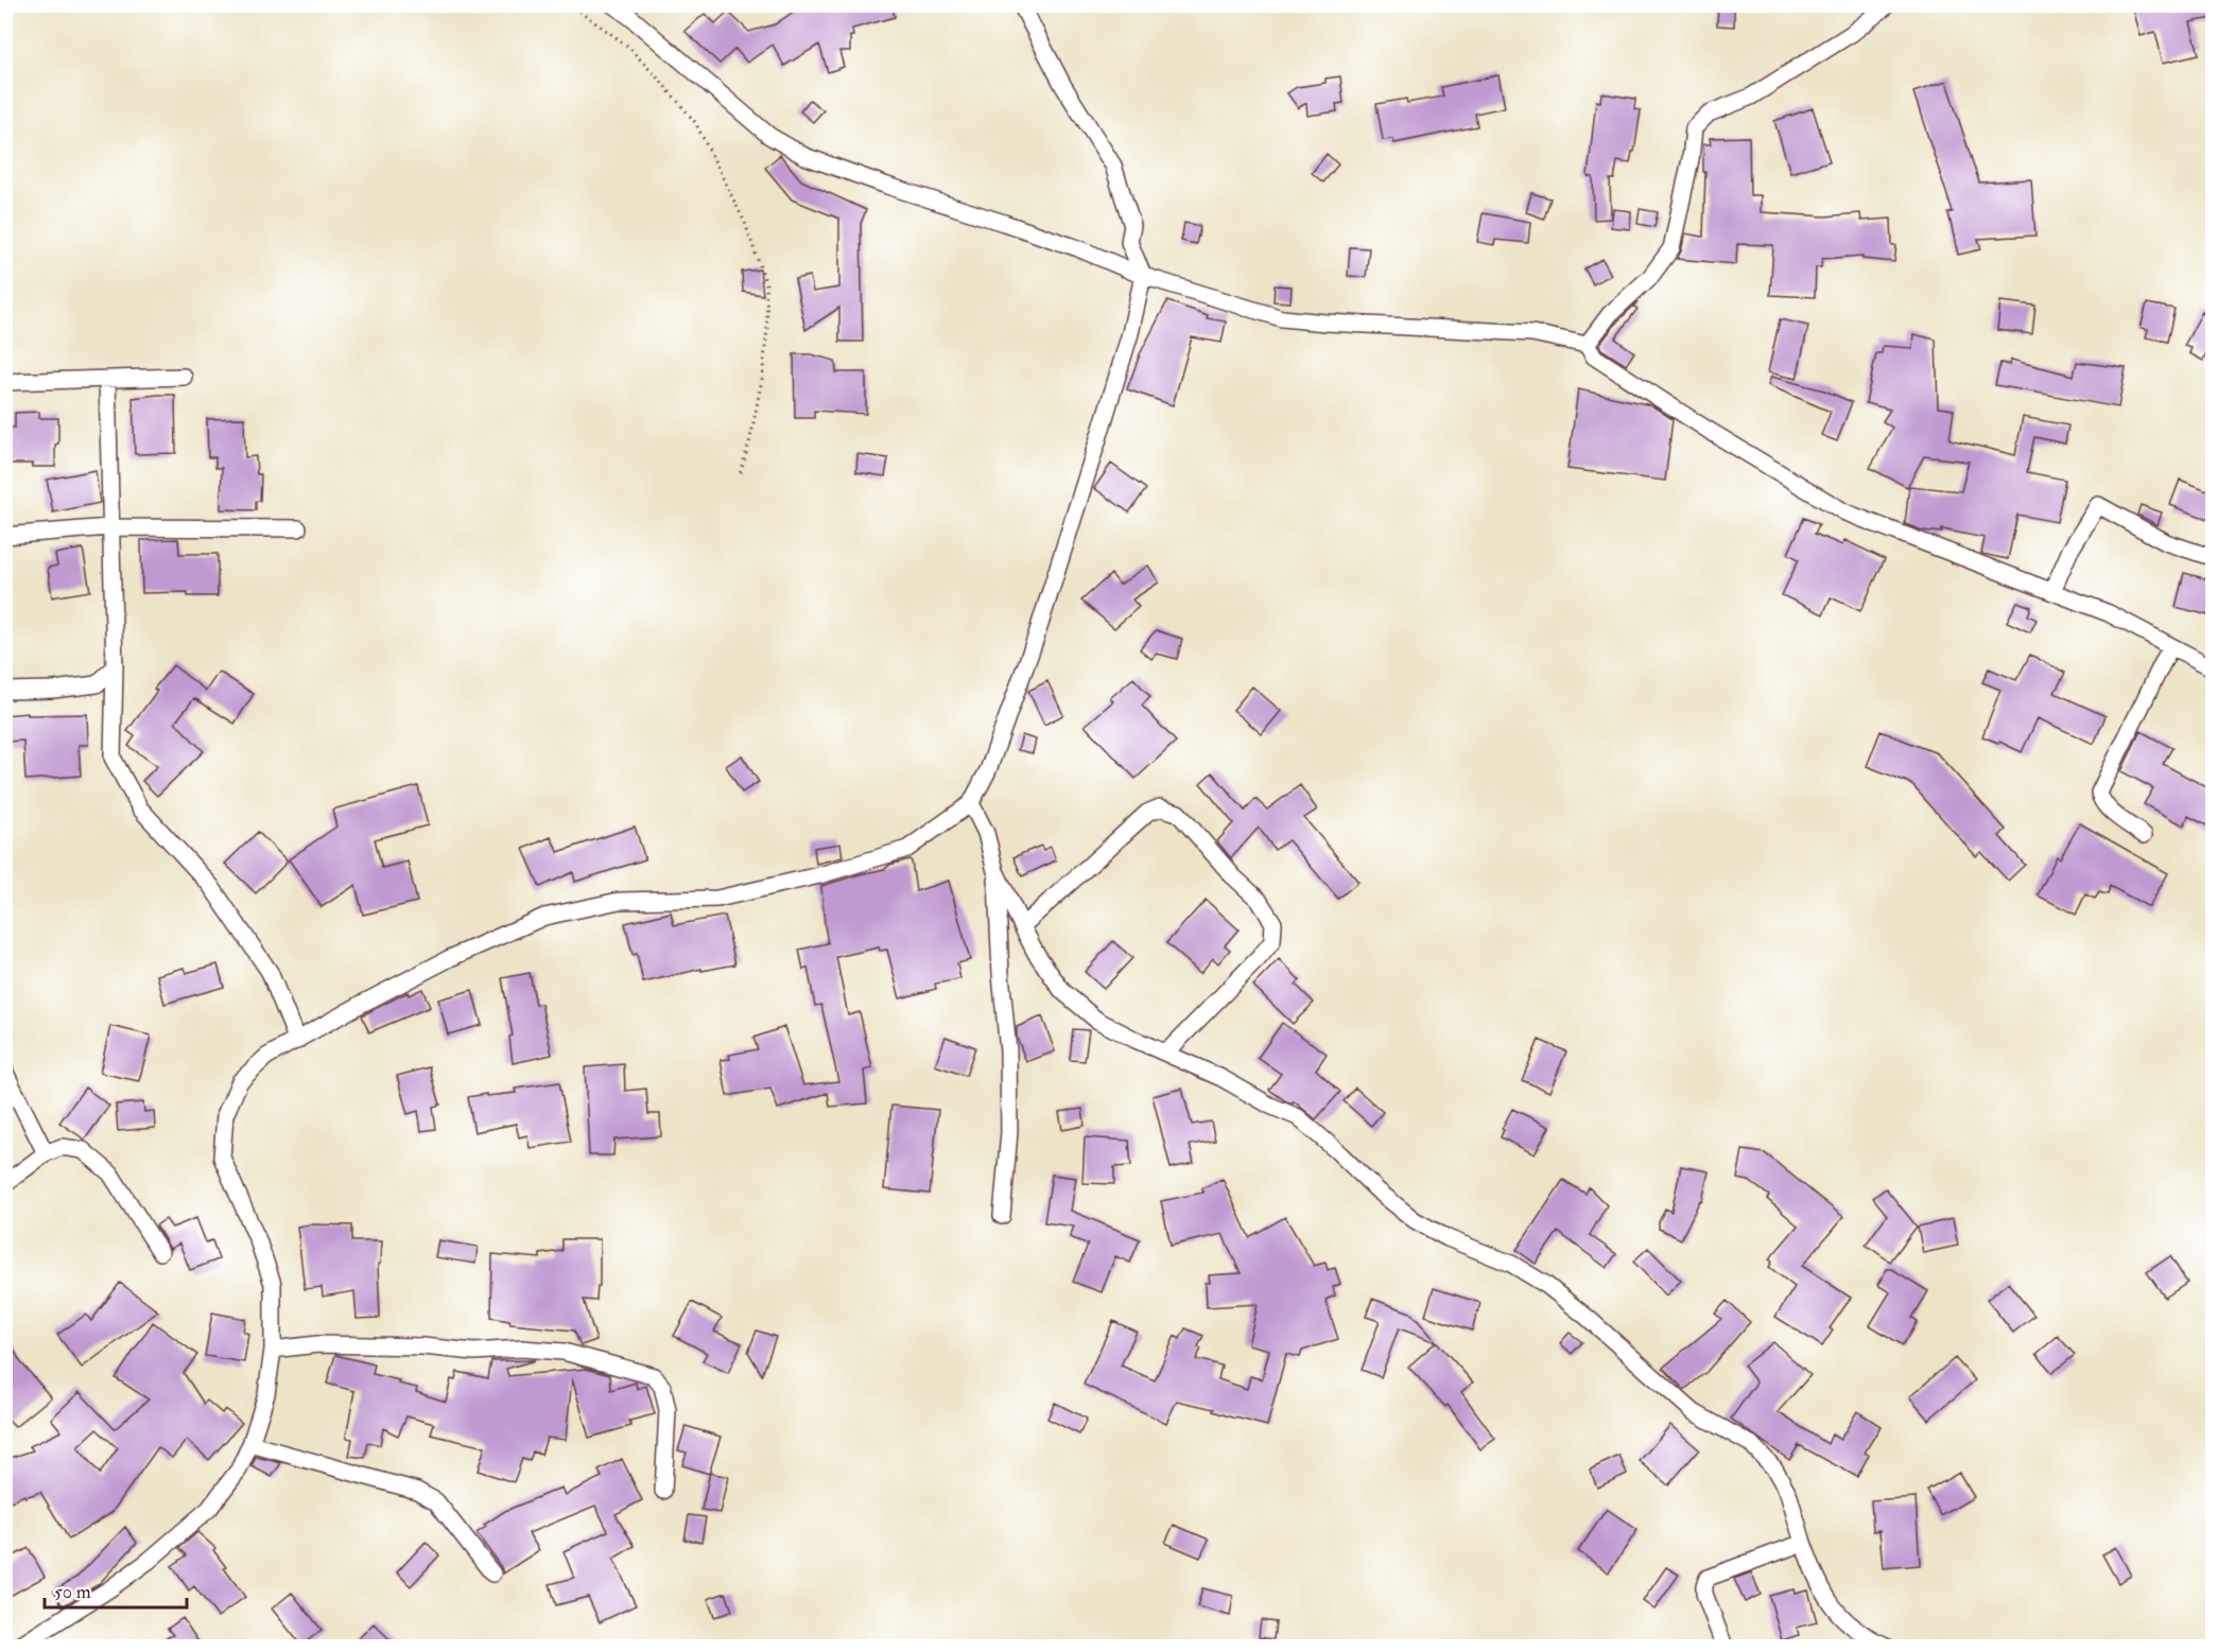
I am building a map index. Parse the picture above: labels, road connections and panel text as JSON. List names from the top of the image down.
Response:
{
  "scale_bar": "50 m"
}
